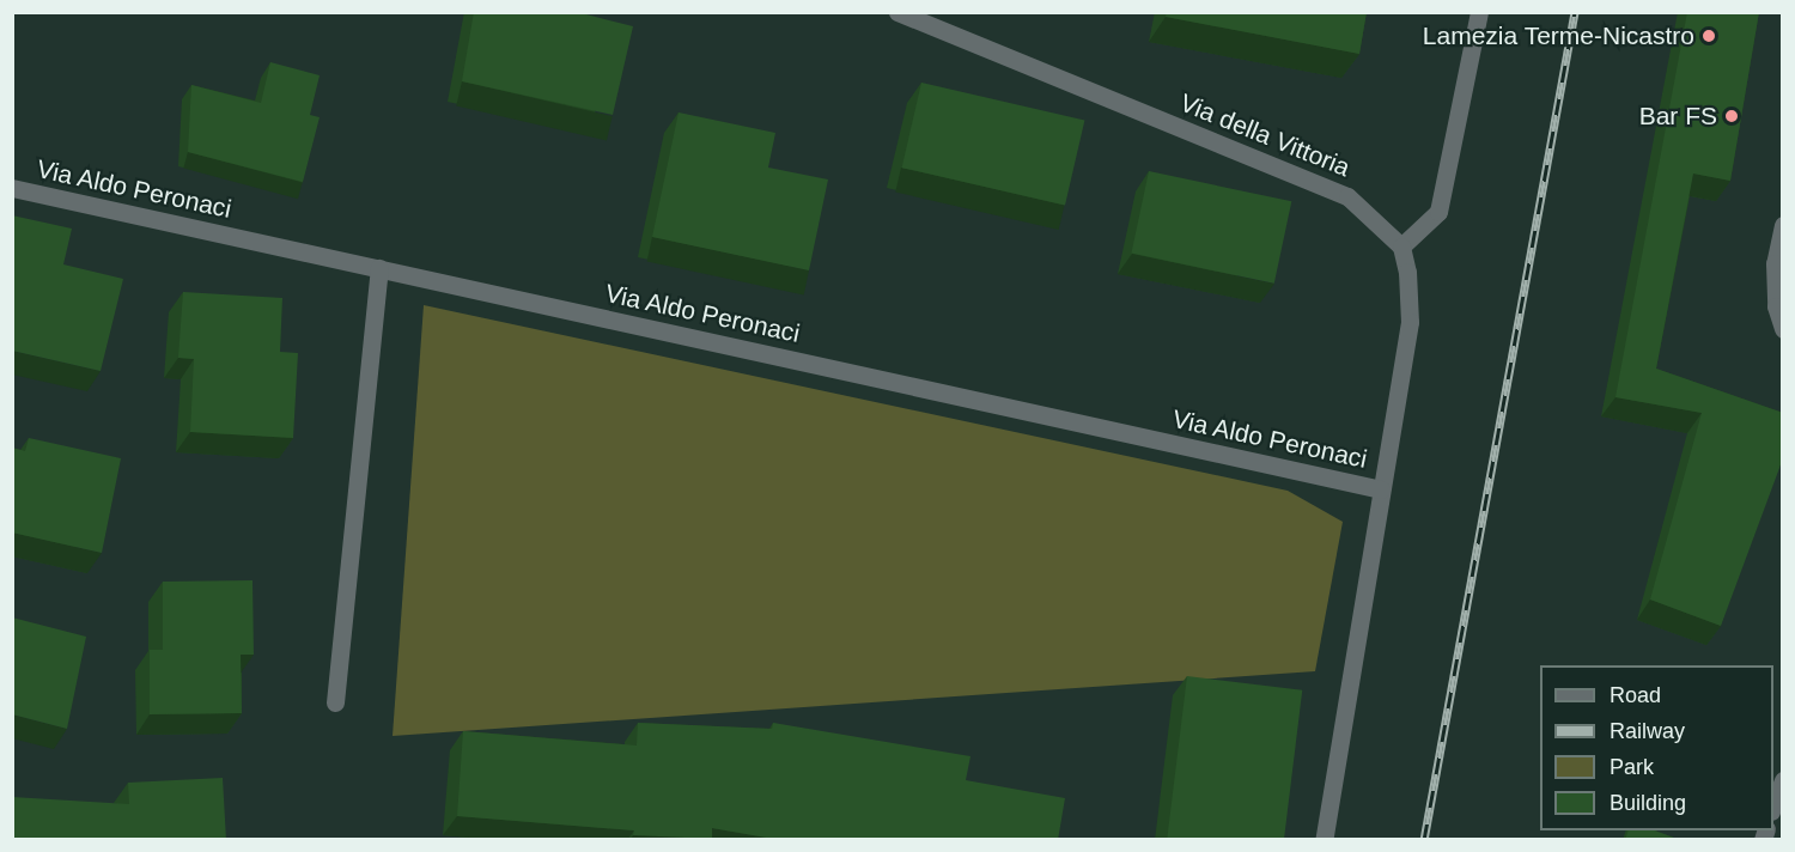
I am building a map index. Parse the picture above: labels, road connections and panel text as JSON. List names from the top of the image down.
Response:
{
  "streets": {
    "street": ["Via della Vittoria", "Via Aldo Peronaci"]
  },
  "places": ["Lamezia Terme-Nicastro", "Bar FS"],
  "legend": [
    "Road",
    "Railway",
    "Park",
    "Building"
  ]
}
